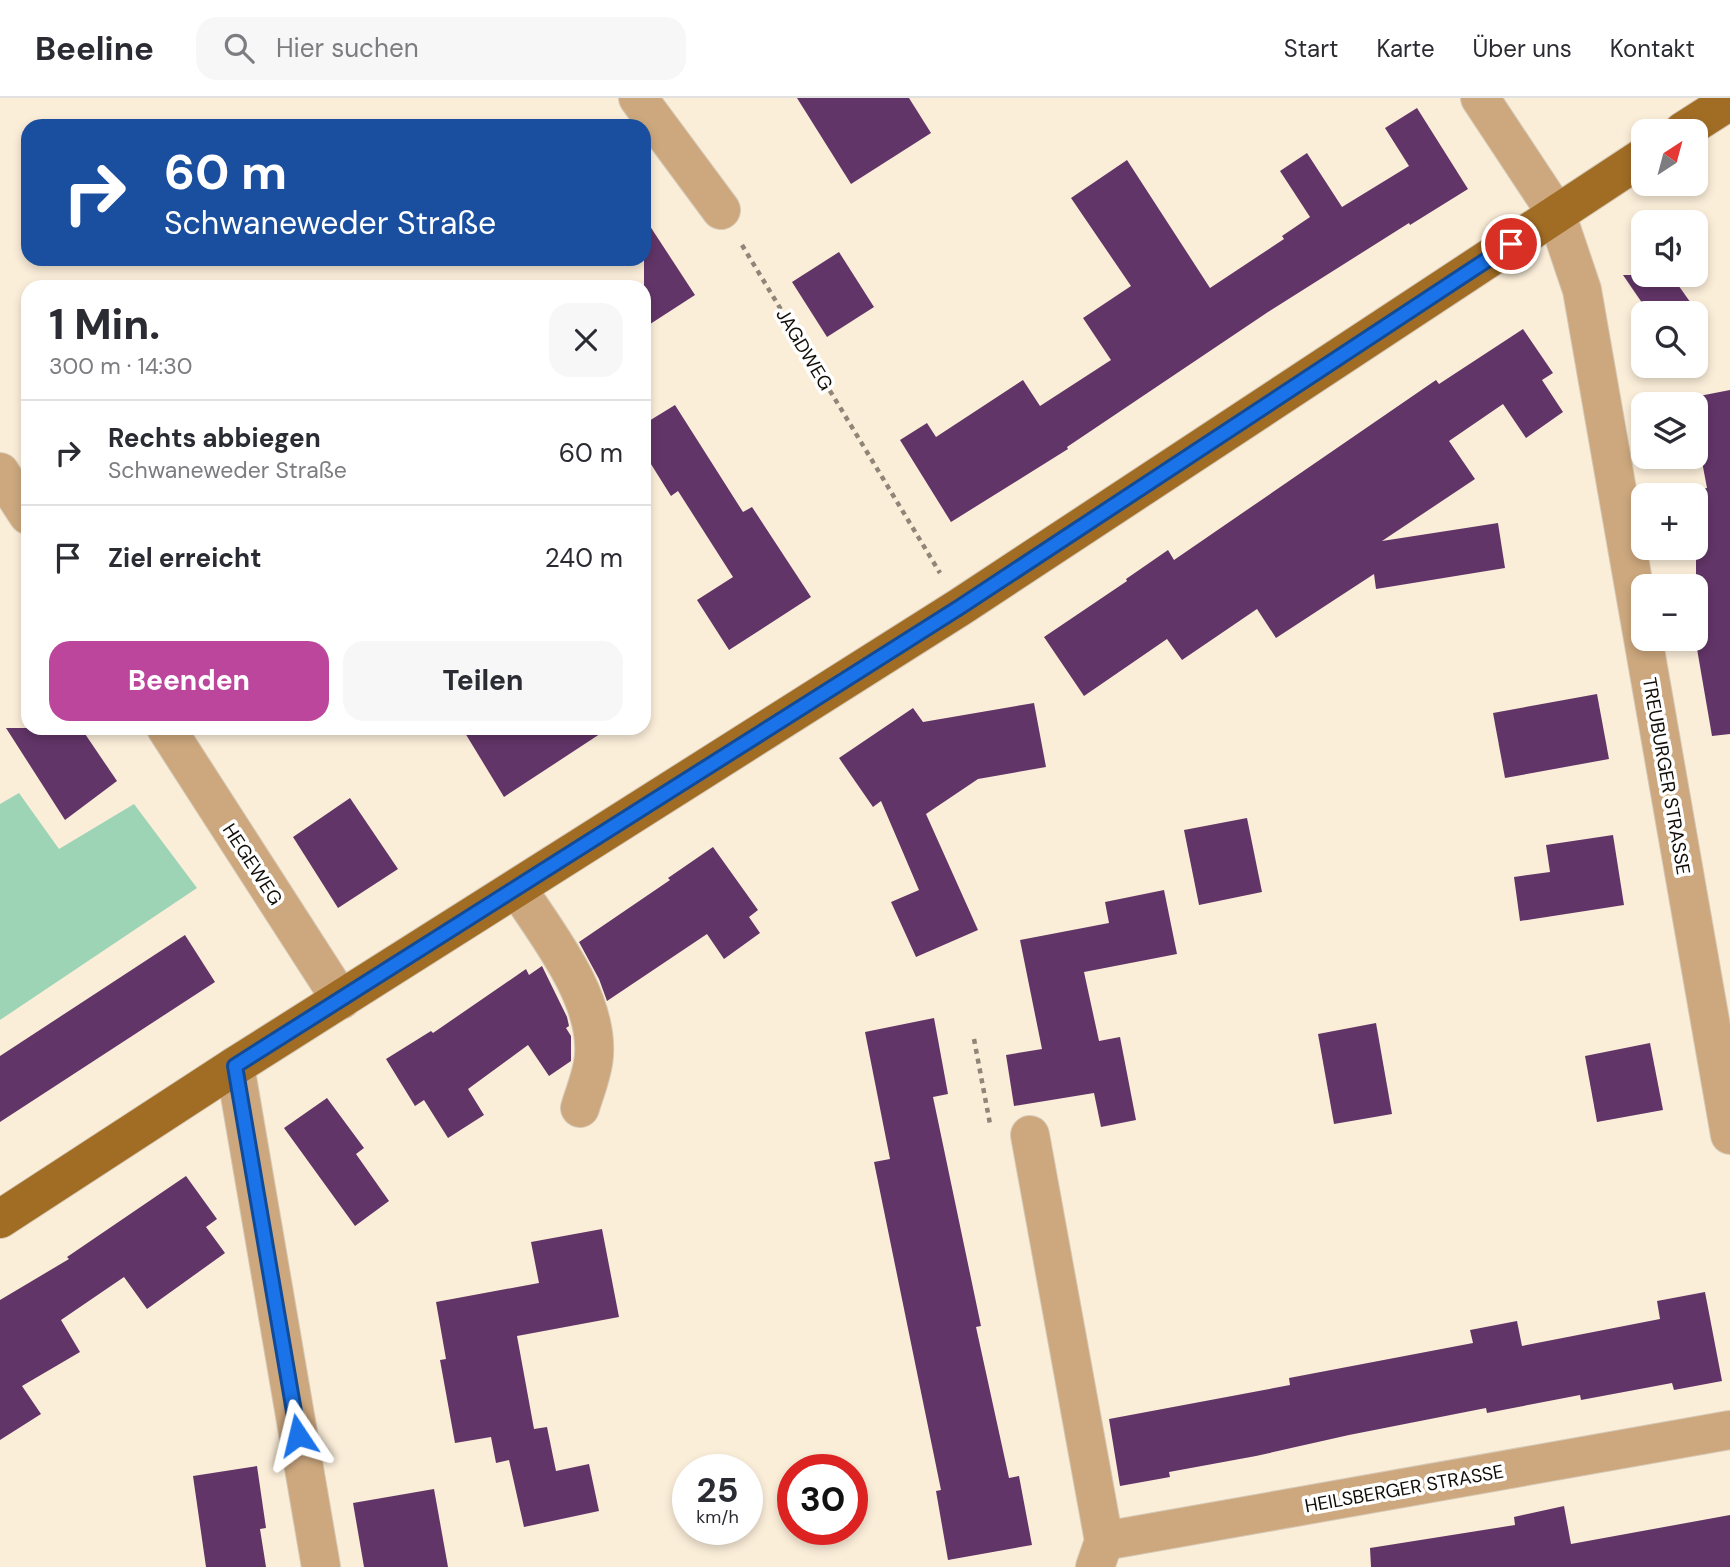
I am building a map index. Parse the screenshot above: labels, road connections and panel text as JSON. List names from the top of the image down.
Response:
{
  "streets": {
    "street": ["TREUBURGER STRASSE", "HEGEWEG", "HEILSBERGER STRASSE"],
    "path": ["JAGDWEG"]
  },
  "north": "top right",
  "page": {
    "header": "Beeline",
    "search": "Hier suchen",
    "nav": [
      "Start",
      "Karte",
      "Über uns",
      "Kontakt"
    ],
    "map_buttons": ["+", "−"],
    "turn": ["60 m", "Schwaneweder Straße"],
    "heading": ["1 Min.", "300 m · 14:30"],
    "list": [
      {
        "name": "Rechts abbiegen",
        "note": "Schwaneweder Straße",
        "value": "60 m"
      },
      {
        "name": "Ziel erreicht",
        "value": "240 m"
      }
    ],
    "buttons": ["Beenden", "Teilen"],
    "speed": "25 km/h",
    "limit": "30"
  }
}
